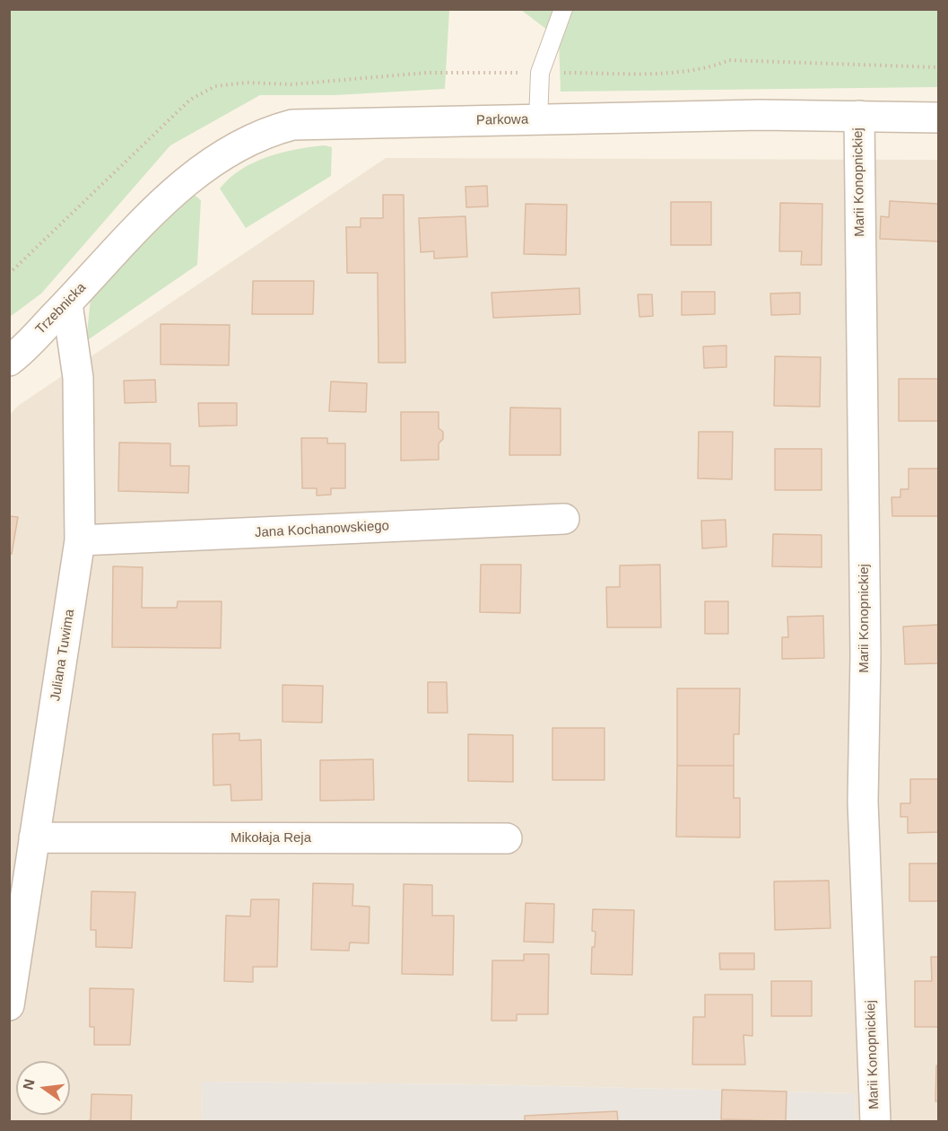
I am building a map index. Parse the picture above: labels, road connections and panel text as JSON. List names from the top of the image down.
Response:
{
  "streets": {
    "street": [
      "Parkowa",
      "Marii Konopnickiej",
      "Trzebnicka",
      "Jana Kochanowskiego",
      "Juliana Tuwima",
      "Mikołaja Reja"
    ]
  },
  "crossings": [
    ["Parkowa", "Marii Konopnickiej"],
    ["Parkowa", "Trzebnicka"],
    ["Trzebnicka", "Juliana Tuwima"],
    ["Jana Kochanowskiego", "Juliana Tuwima"],
    ["Juliana Tuwima", "Mikołaja Reja"]
  ],
  "north": "left"
}
